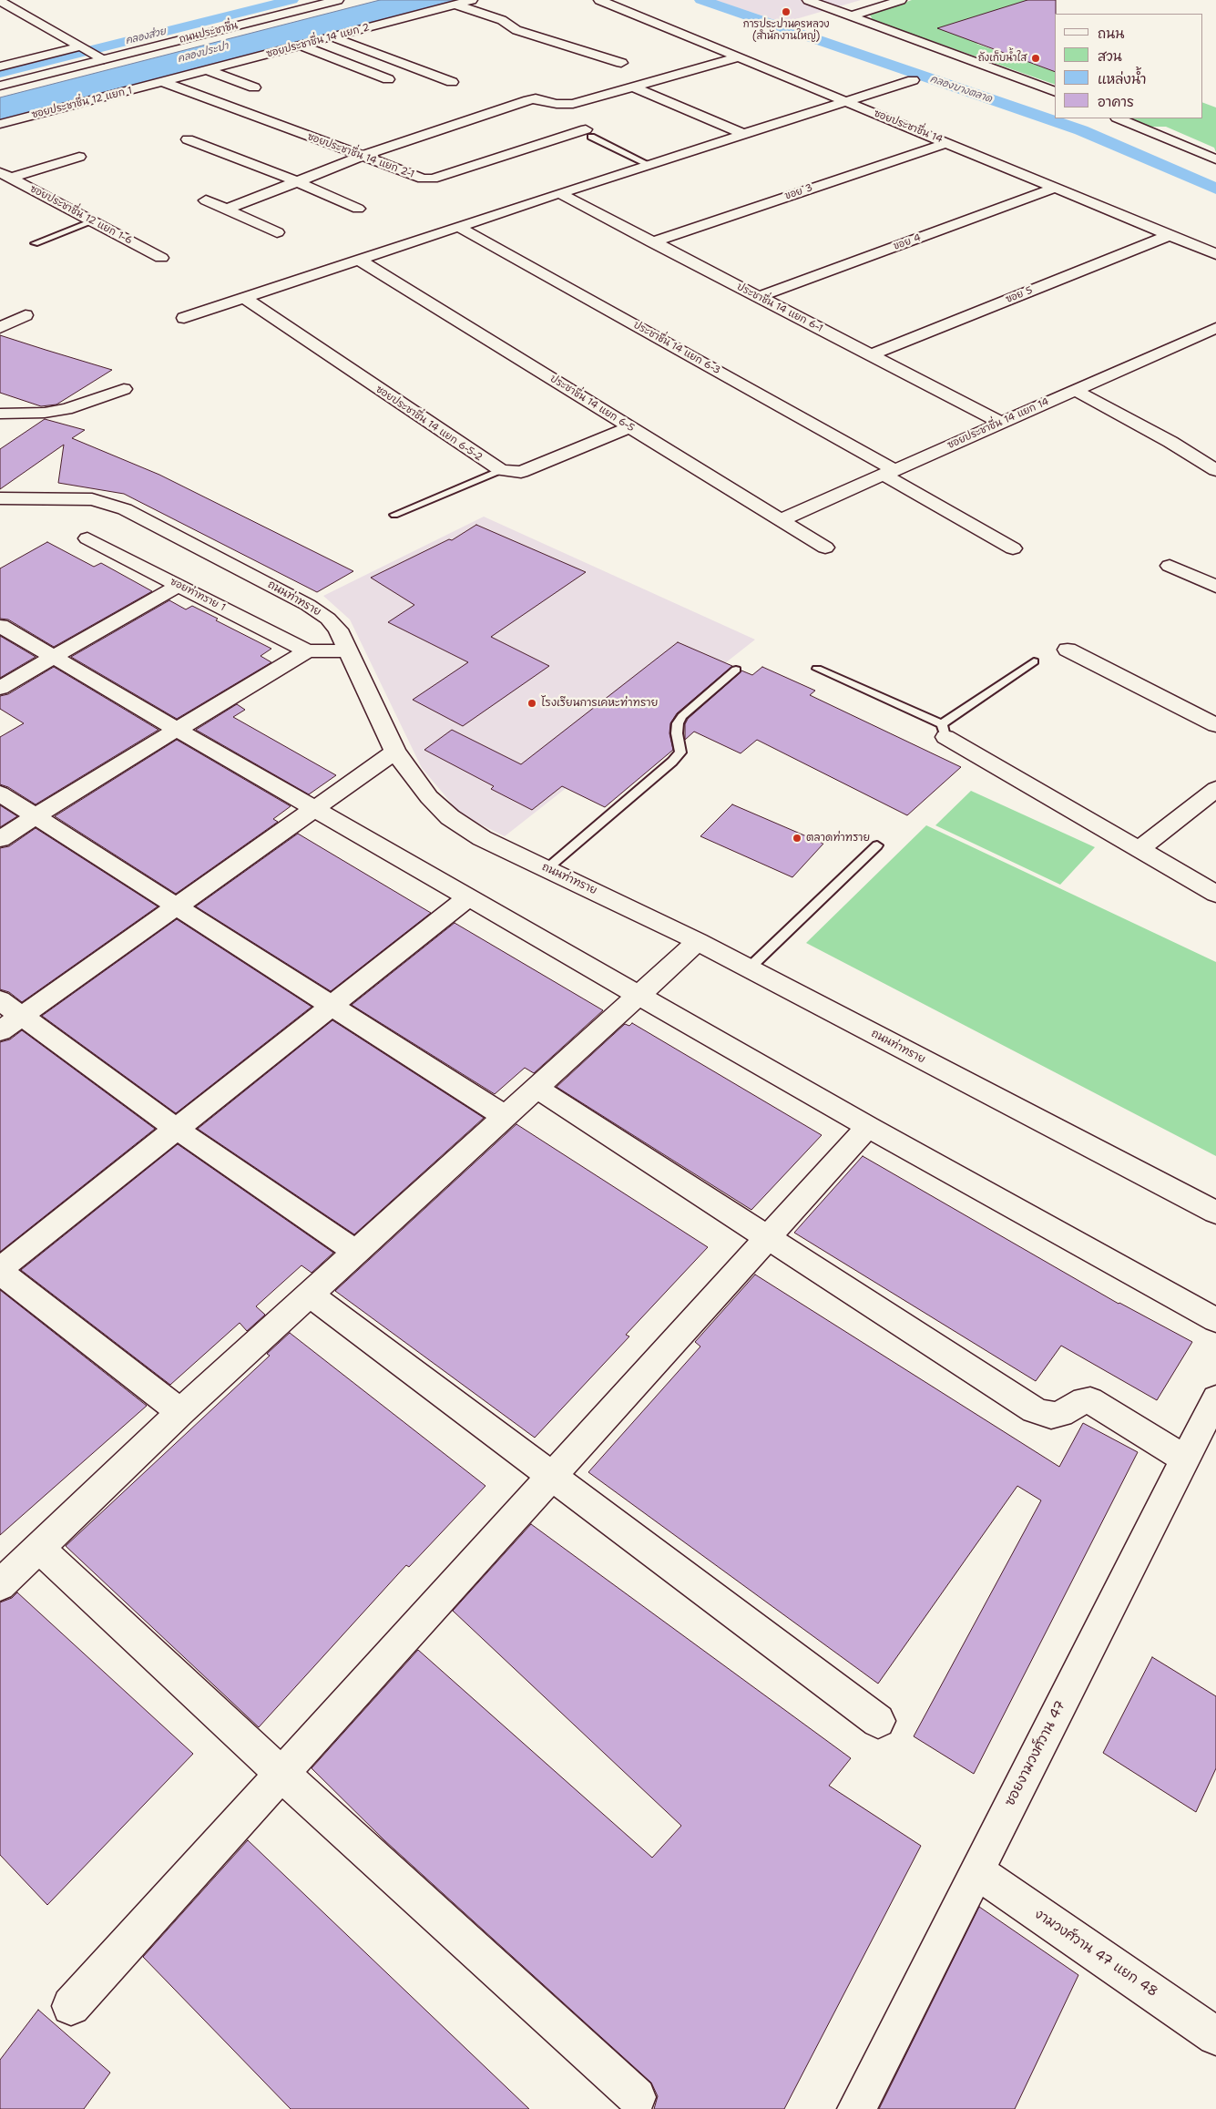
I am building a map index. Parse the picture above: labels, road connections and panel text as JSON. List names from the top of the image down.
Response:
{
  "streets": {
    "street": [
      "ถนนประชาชื่น",
      "ซอยประชาชื่น 14 แยก 2",
      "ซอยประชาชื่น 12 แยก 1",
      "ซอยประชาชื่น 14",
      "ซอยประชาชื่น 14 แยก 2-1",
      "ขอย 3",
      "ซอยประชาชื่น 12 แยก 1-6",
      "ขอย 4",
      "ฃอย 5",
      "ประชาชื่น 14 แยก 6-1",
      "ประชาชื่น 14 แยก 6-3",
      "ประชาชื่น 14 แยก 6-5",
      "ซอยประชาชื่น 14 แยก 6-5-2",
      "ซอยประชาชื่น 14 แยก 14",
      "ซอยท่าทราย 1",
      "ถนนท่าทราย",
      "ซอยงามวงศ์วาน 47",
      "งามวงศ์วาน 47 แยก 48"
    ]
  },
  "crossings": [
    ["ซอยประชาชื่น 14 แยก 2", "ซอยประชาชื่น 12 แยก 1"],
    ["ซอยประชาชื่น 14 แยก 2", "ซอยประชาชื่น 14 แยก 2-1"],
    ["ซอยประชาชื่น 12 แยก 1", "ซอยประชาชื่น 14 แยก 2-1"],
    ["ซอยประชาชื่น 14", "ขอย 3"],
    ["ซอยประชาชื่น 14", "ขอย 4"],
    ["ซอยประชาชื่น 14", "ฃอย 5"],
    ["ขอย 3", "ประชาชื่น 14 แยก 6-1"],
    ["ขอย 4", "ประชาชื่น 14 แยก 6-1"],
    ["ฃอย 5", "ประชาชื่น 14 แยก 6-1"],
    ["ประชาชื่น 14 แยก 6-1", "ซอยประชาชื่น 14 แยก 14"],
    ["ประชาชื่น 14 แยก 6-3", "ซอยประชาชื่น 14 แยก 14"],
    ["ประชาชื่น 14 แยก 6-5", "ซอยประชาชื่น 14 แยก 14"],
    ["ซอยงามวงศ์วาน 47", "งามวงศ์วาน 47 แยก 48"]
  ],
  "water": ["คลองส่วย", "คลองประปา", "คลองบางตลาด"],
  "places": [
    "การประปานครหลวง (สำนักงานใหญ่)",
    "ถังเก็บน้ำใส",
    "โรงเรียนการเคหะท่าทราย",
    "ตลาดท่าทราย"
  ],
  "legend": [
    "ถนน",
    "สวน",
    "แหล่งน้ำ",
    "อาคาร"
  ]
}
